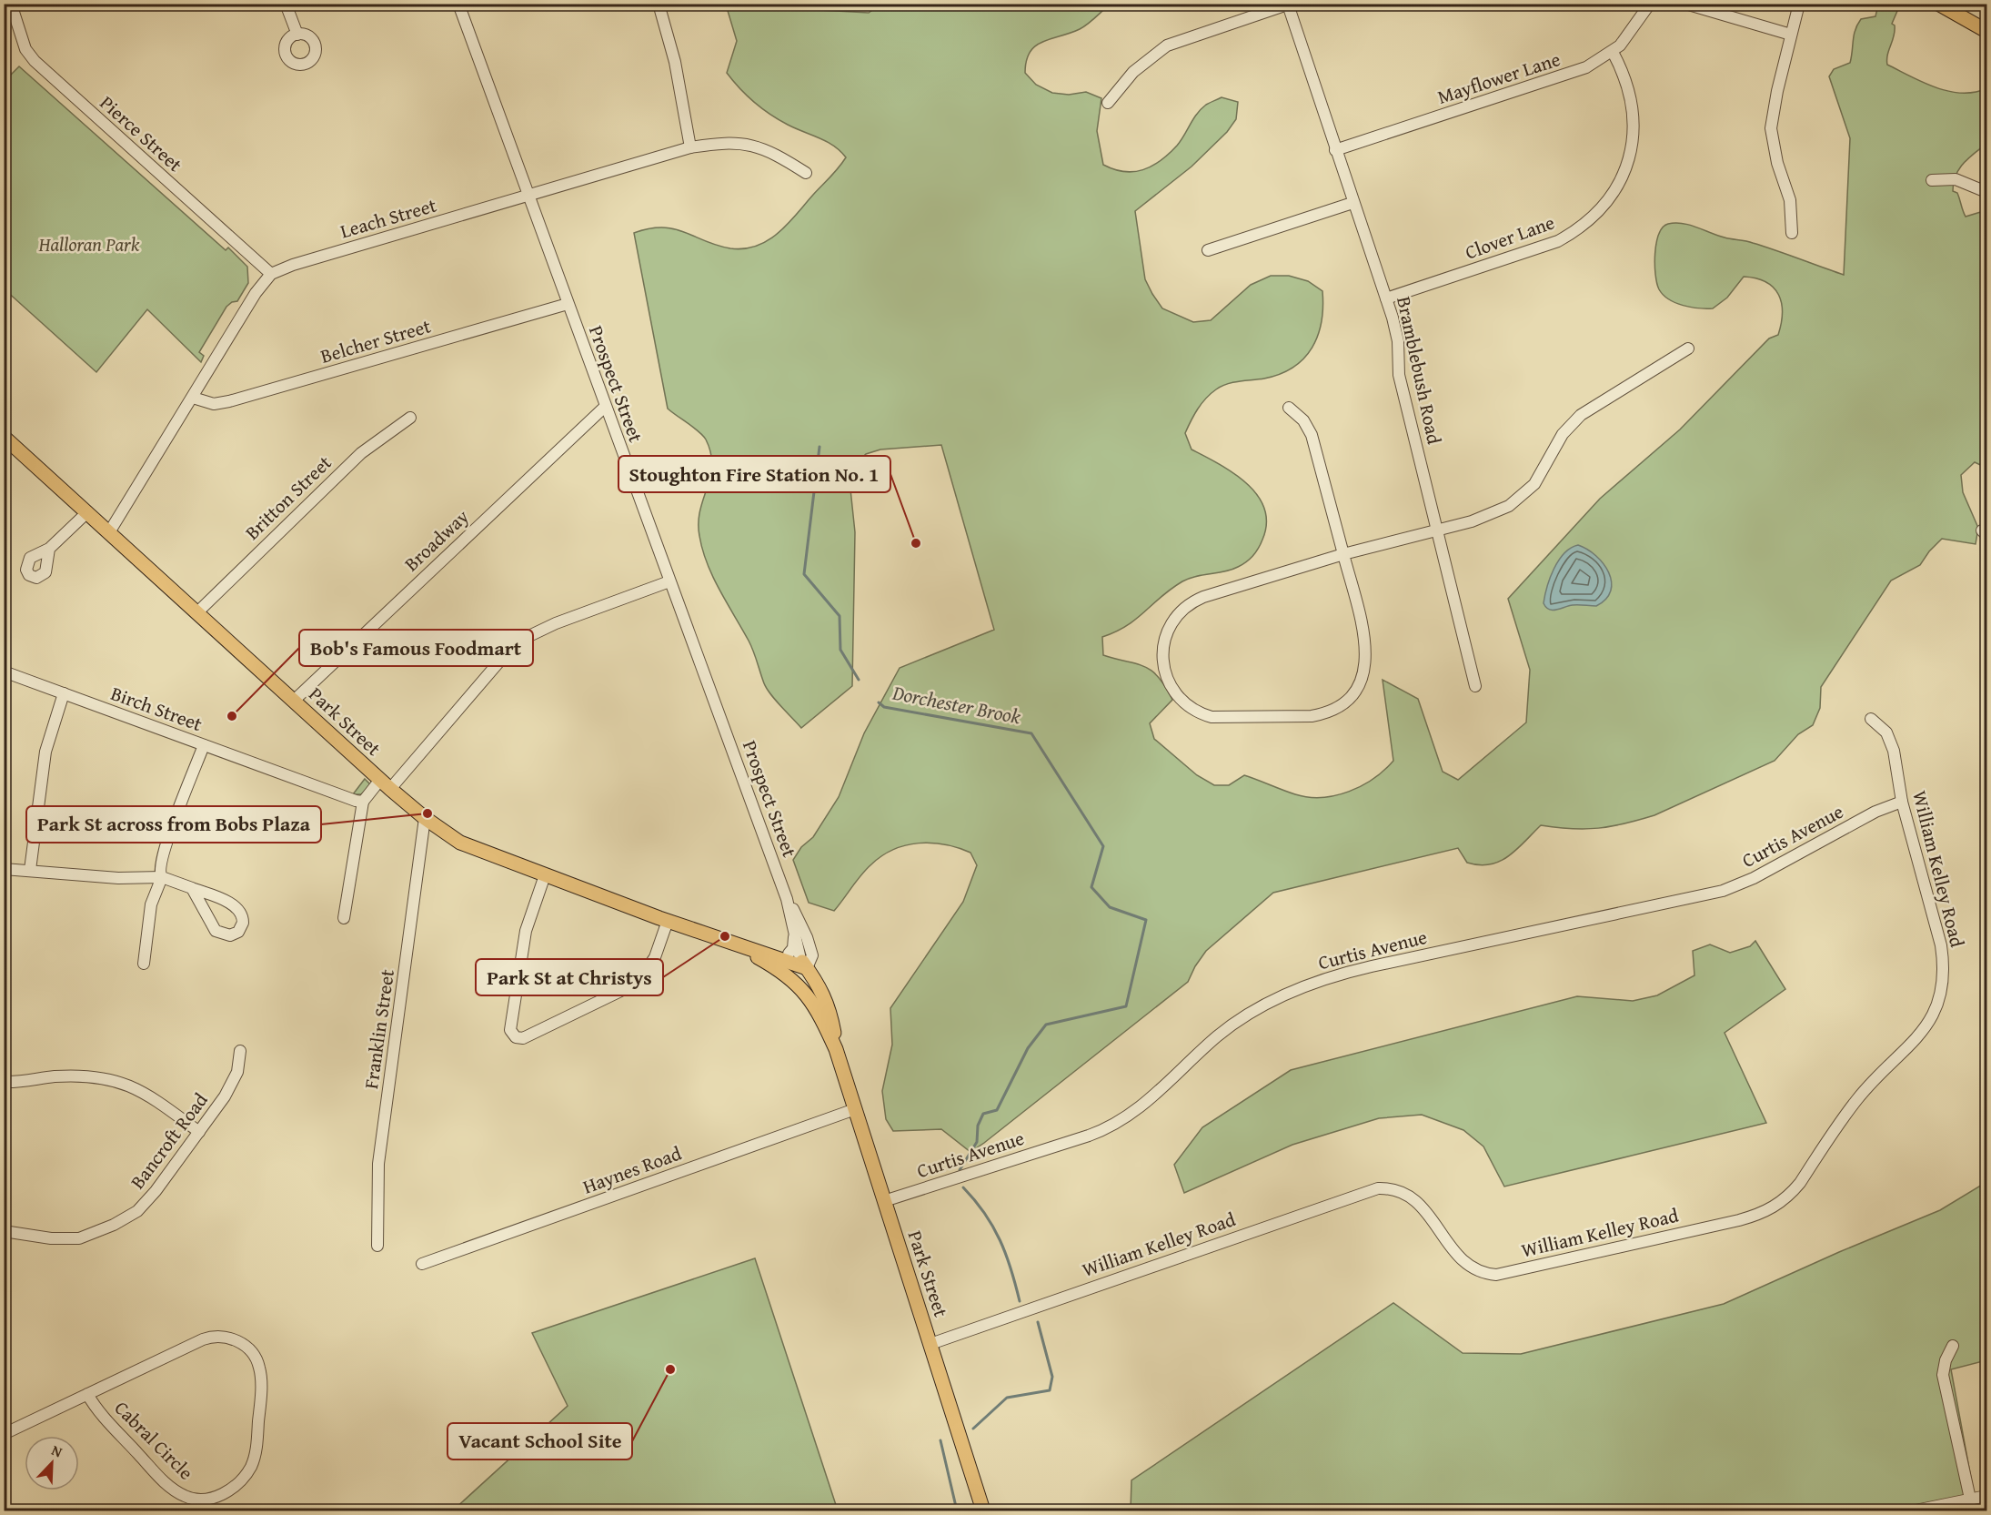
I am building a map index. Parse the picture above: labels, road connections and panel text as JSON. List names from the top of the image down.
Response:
{
  "streets": {
    "main road": ["Park Street"],
    "street": [
      "Mayflower Lane",
      "Pierce Street",
      "Leach Street",
      "Clover Lane",
      "Belcher Street",
      "Bramblebush Road",
      "Prospect Street",
      "Britton Street",
      "Broadway",
      "Birch Street",
      "Curtis Avenue",
      "William Kelley Road",
      "Franklin Street",
      "Bancroft Road",
      "Haynes Road",
      "Cabral Circle"
    ]
  },
  "crossings": [
    ["Mayflower Lane", "Clover Lane"],
    ["Mayflower Lane", "Bramblebush Road"],
    ["Pierce Street", "Leach Street"],
    ["Leach Street", "Prospect Street"],
    ["Clover Lane", "Bramblebush Road"],
    ["Belcher Street", "Prospect Street"],
    ["Prospect Street", "Broadway"],
    ["Prospect Street", "Park Street"],
    ["Britton Street", "Park Street"],
    ["Broadway", "Park Street"],
    ["Park Street", "Curtis Avenue"],
    ["Park Street", "William Kelley Road"],
    ["Park Street", "Franklin Street"],
    ["Park Street", "Haynes Road"],
    ["Curtis Avenue", "William Kelley Road"]
  ],
  "water": ["Dorchester Brook"],
  "parks": ["Halloran Park"],
  "places": [
    "Stoughton Fire Station No. 1",
    "Bob's Famous Foodmart",
    "Park St across from Bobs Plaza",
    "Park St at Christys",
    "Vacant School Site"
  ],
  "north": "top right"
}
